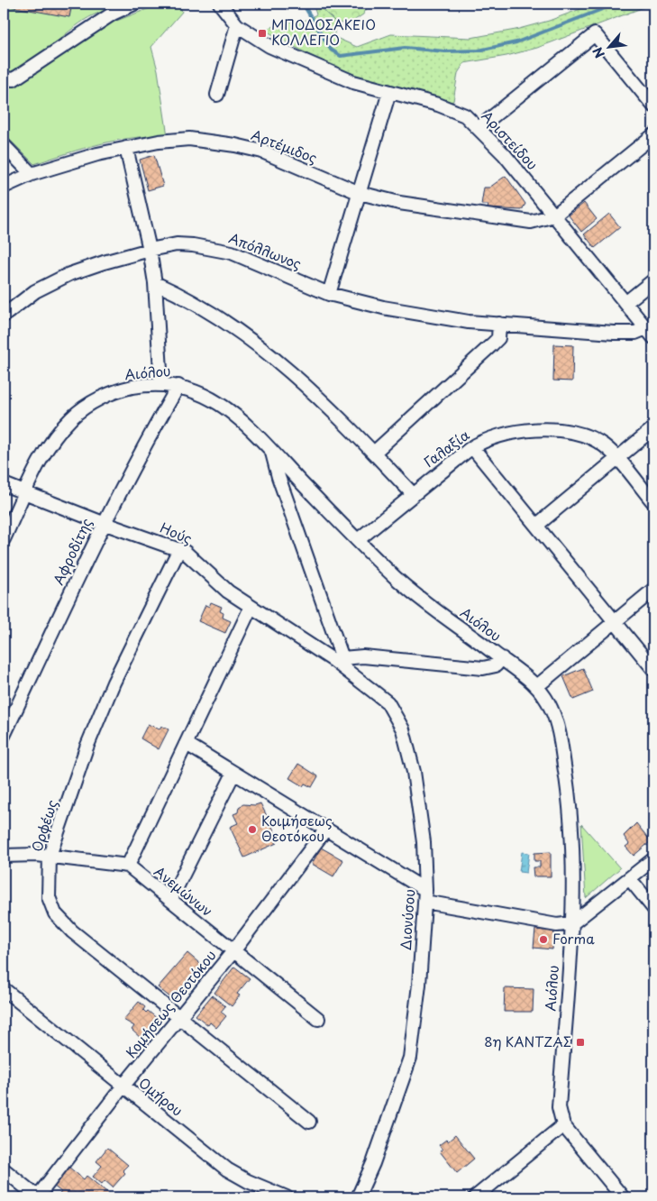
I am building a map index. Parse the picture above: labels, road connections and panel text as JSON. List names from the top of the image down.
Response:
{
  "streets": {
    "street": [
      "Αριστείδου",
      "Αρτέμιδος",
      "Απόλλωνος",
      "Αιόλου",
      "Γαλαξία",
      "Ηούς",
      "Αφροδίτης",
      "Ορφέως",
      "Ανεμώνων",
      "Διονύσου",
      "Κομήσεως Θεοτόκου",
      "Ομήρου"
    ]
  },
  "crossings": [
    ["Αριστείδου", "Αρτέμιδος"],
    ["Αριστείδου", "Απόλλωνος"],
    ["Αιόλου", "Γαλαξία"],
    ["Αιόλου", "Ηούς"],
    ["Αιόλου", "Αφροδίτης"],
    ["Ηούς", "Αφροδίτης"],
    ["Ηούς", "Ορφέως"],
    ["Ηούς", "Διονύσου"],
    ["Ορφέως", "Κομήσεως Θεοτόκου"],
    ["Ανεμώνων", "Κομήσεως Θεοτόκου"],
    ["Κομήσεως Θεοτόκου", "Ομήρου"]
  ],
  "places": {
    "transit": ["ΜΠΟΔΟΣΑΚΕΙΟ ΚΟΛΛΕΓΙΟ", "8η ΚΑΝΤΖΑΣ"],
    "other": ["Κοιμήσεως Θεοτόκου", "Forma"]
  },
  "north": "bottom left"
}
